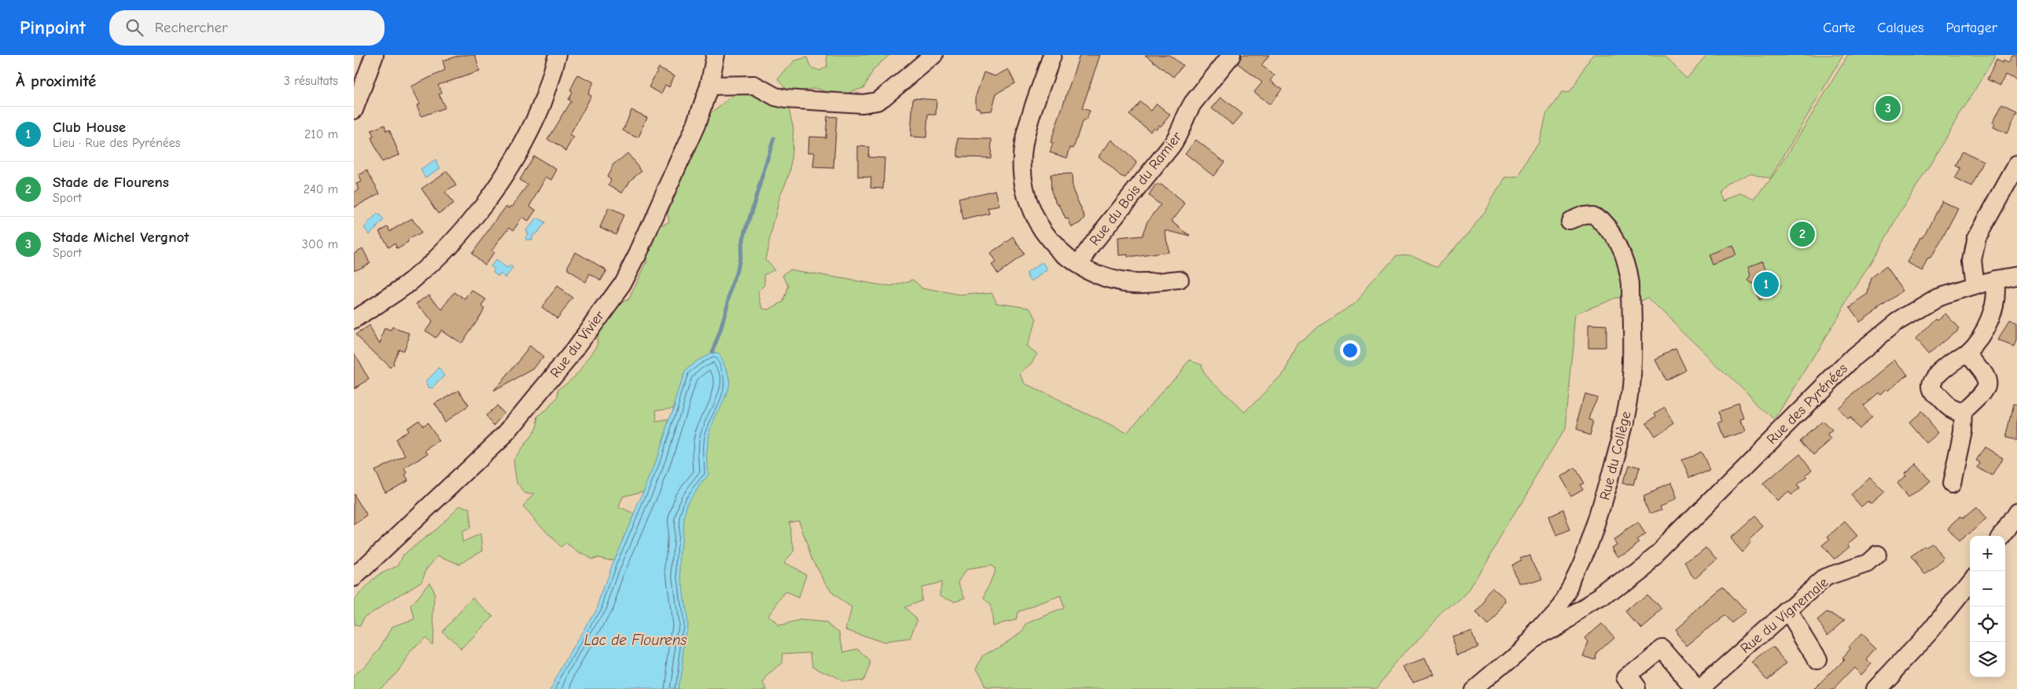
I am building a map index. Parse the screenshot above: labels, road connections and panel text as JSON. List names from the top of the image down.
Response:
{
  "streets": {
    "street": [
      "Rue du Bois du Ramier",
      "Rue du Vivier",
      "Rue des Pyrénées",
      "Rue du Collège",
      "Rue du Vignemale"
    ]
  },
  "crossings": [
    ["Rue des Pyrénées", "Rue du Collège"]
  ],
  "water": ["Lac de Flourens"],
  "page": {
    "header": "Pinpoint",
    "search": "Rechercher",
    "nav": ["Carte", "Calques", "Partager"],
    "heading": ["À proximité", "3 résultats"],
    "pins": ["3", "2", "1"],
    "list": [
      {
        "mark": "1",
        "name": "Club House",
        "note": "Lieu · Rue des Pyrénées",
        "value": "210 m"
      },
      {
        "mark": "2",
        "name": "Stade de Flourens",
        "note": "Sport",
        "value": "240 m"
      },
      {
        "mark": "3",
        "name": "Stade Michel Vergnot",
        "note": "Sport",
        "value": "300 m"
      }
    ],
    "map_buttons": ["+", "−"]
  }
}
